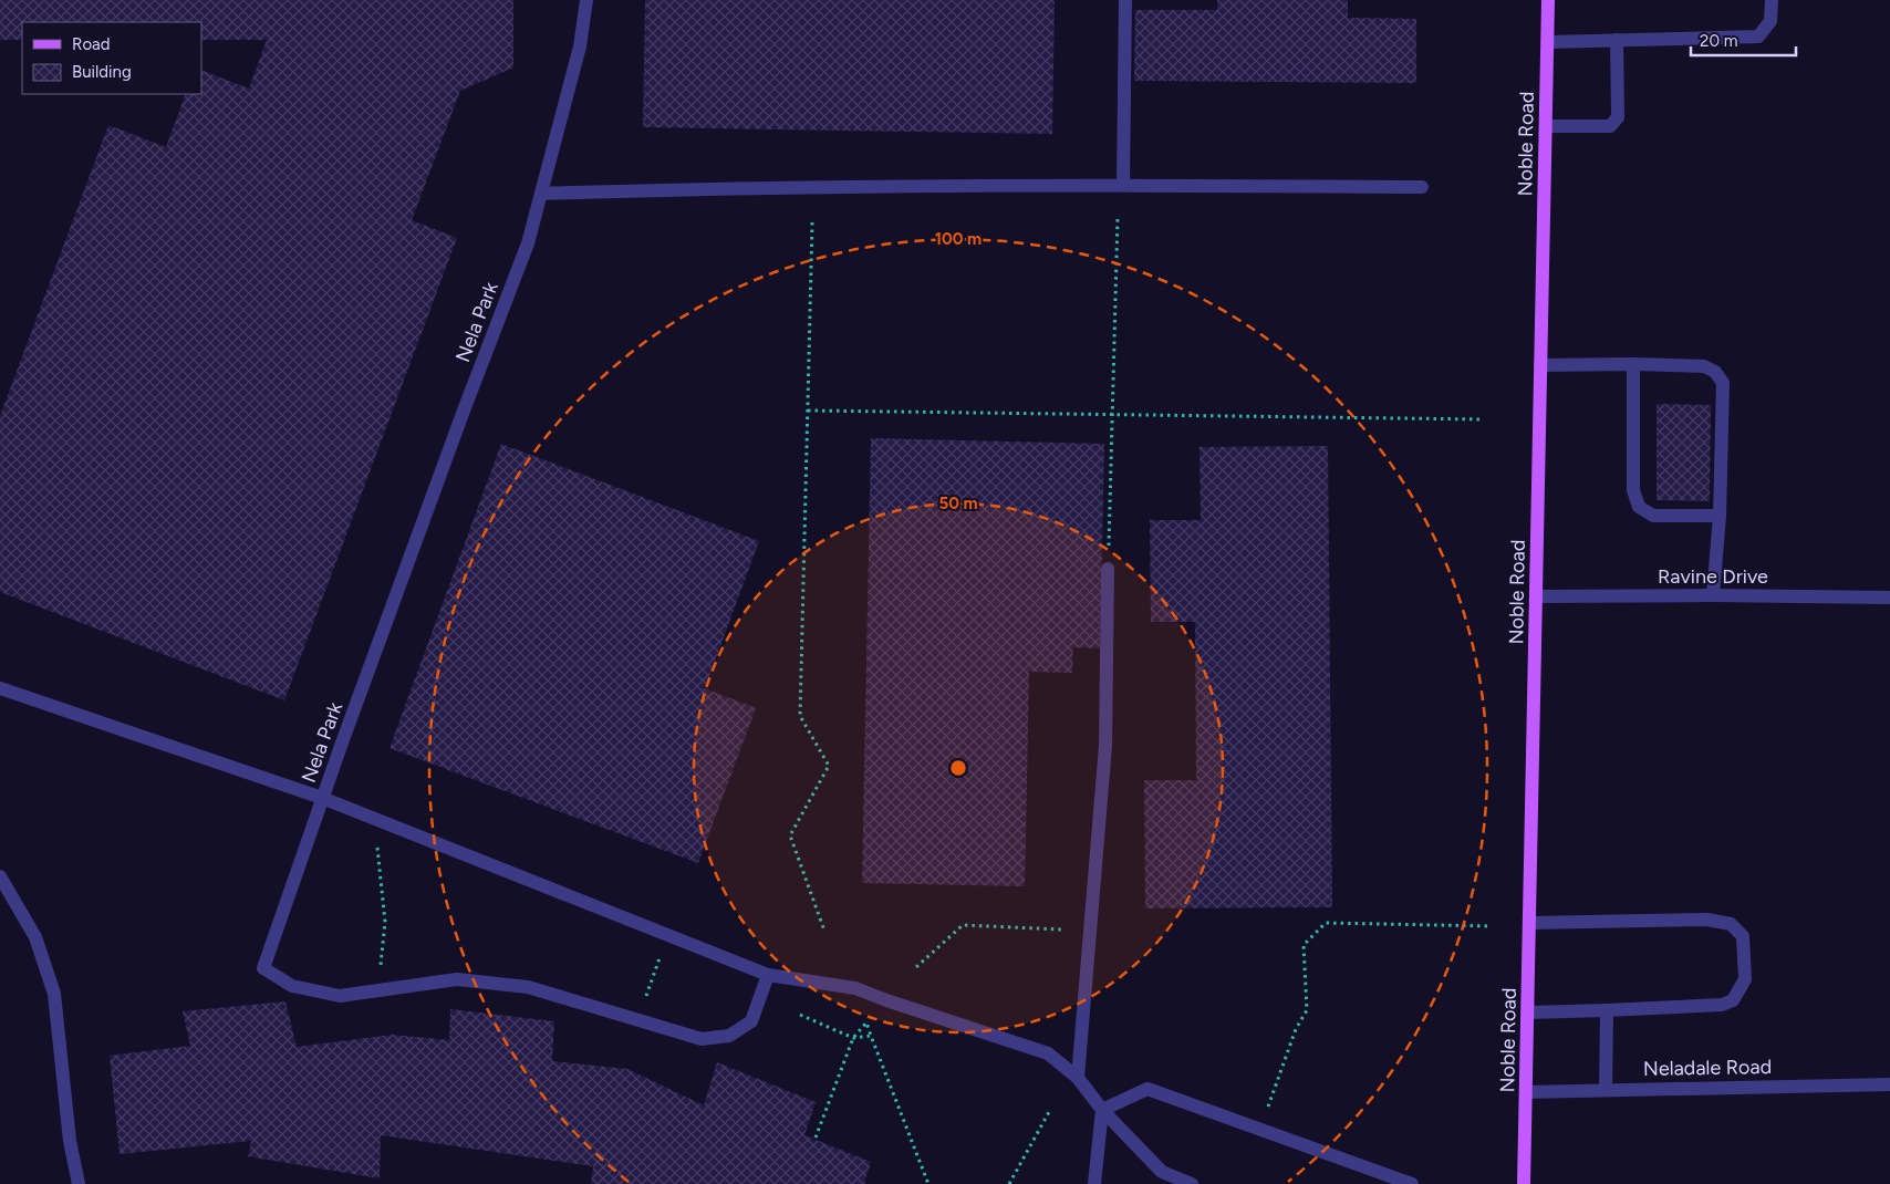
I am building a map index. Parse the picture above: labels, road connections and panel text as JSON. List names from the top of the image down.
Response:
{
  "streets": {
    "main road": ["Noble Road"],
    "street": ["Nela Park", "Ravine Drive", "Neladale Road"]
  },
  "crossings": [
    ["Noble Road", "Ravine Drive"],
    ["Noble Road", "Neladale Road"]
  ],
  "legend": ["Road", "Building"],
  "scale_bar": "20 m",
  "rings": ["100 m", "50 m"]
}
